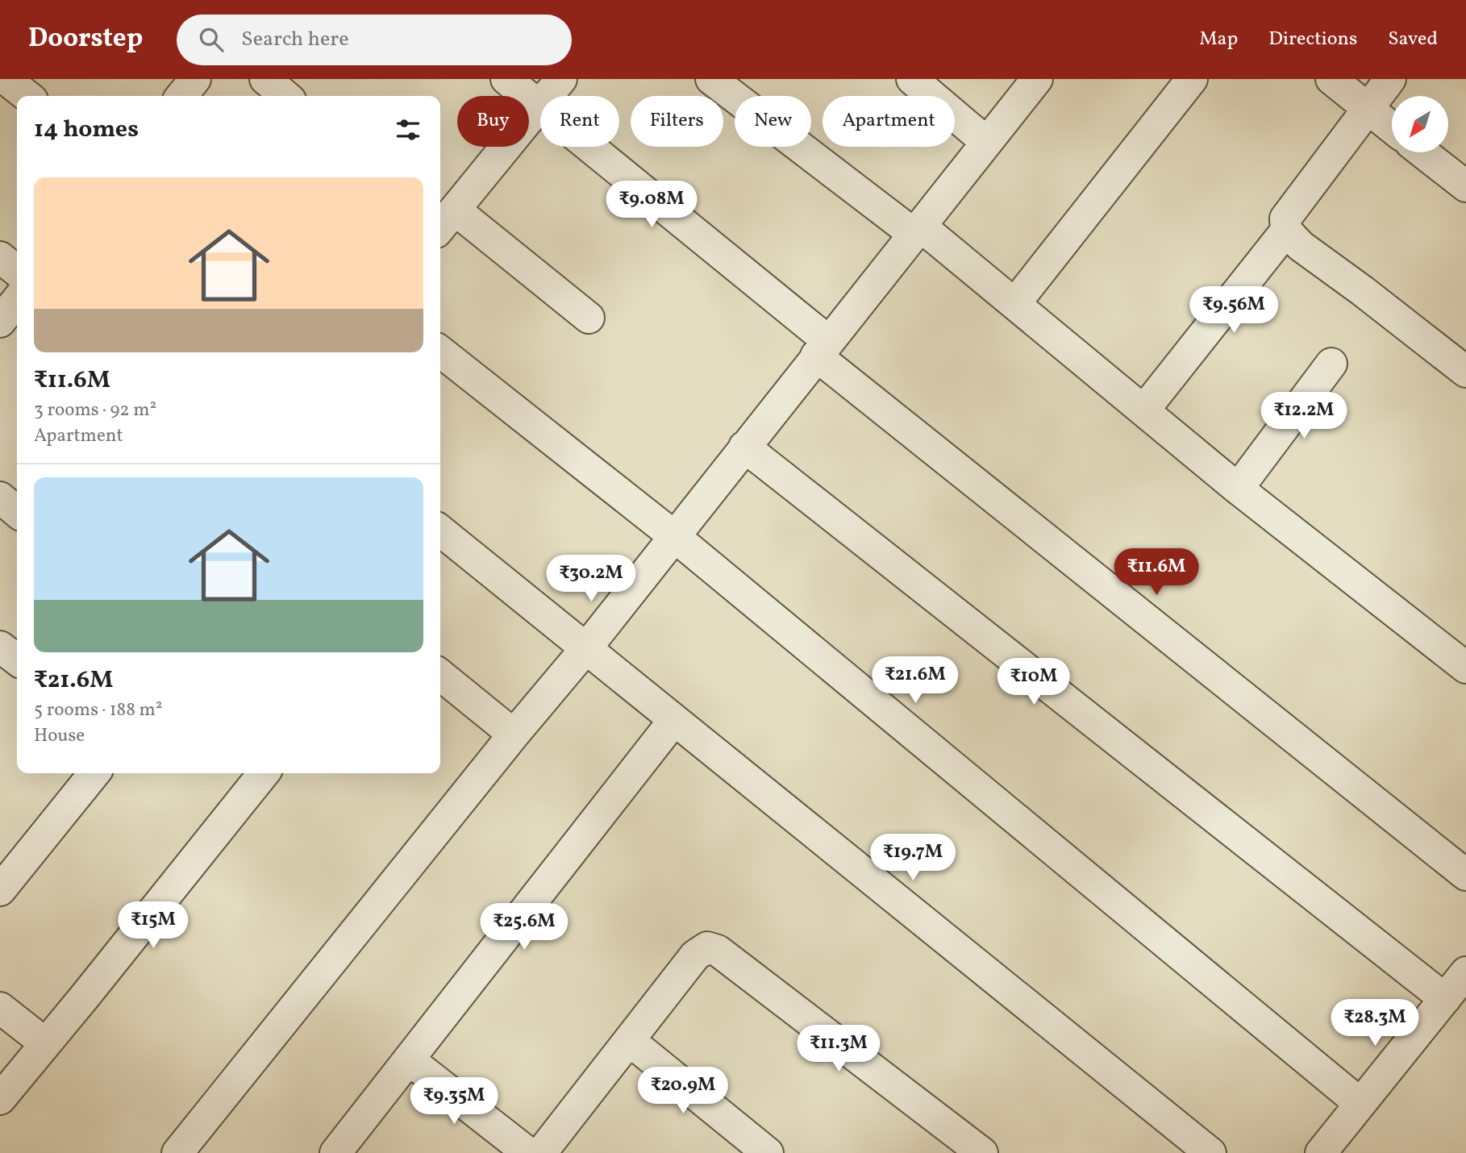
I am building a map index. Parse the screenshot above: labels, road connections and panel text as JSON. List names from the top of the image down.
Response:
{
  "north": "bottom left",
  "page": {
    "header": "Doorstep",
    "search": "Search here",
    "nav": ["Map", "Directions", "Saved"],
    "chip": [
      "Buy",
      "Rent",
      "Filters",
      "New",
      "Apartment"
    ],
    "heading": "14 homes",
    "list": [
      {
        "name": "₹11.6M",
        "note": "3 rooms · 92 m² · Apartment"
      },
      {
        "name": "₹21.6M",
        "note": "5 rooms · 188 m² · House"
      }
    ],
    "price": [
      "₹9.08M",
      "₹9.56M",
      "₹12.2M",
      "₹11.6M",
      "₹30.2M",
      "₹21.6M",
      "₹10M",
      "₹19.7M",
      "₹15M",
      "₹25.6M",
      "₹28.3M",
      "₹11.3M",
      "₹20.9M",
      "₹9.35M"
    ]
  }
}
